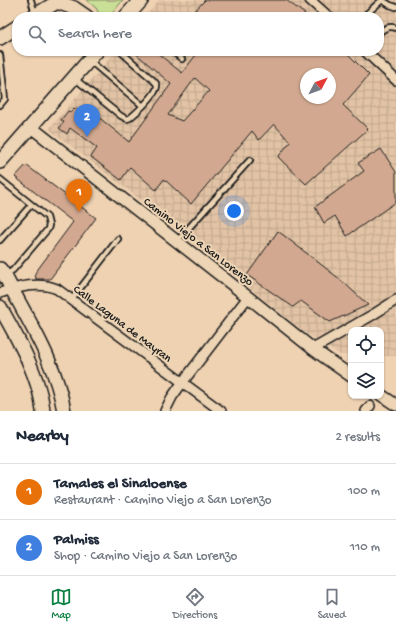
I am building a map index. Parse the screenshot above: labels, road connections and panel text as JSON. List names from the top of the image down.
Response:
{
  "streets": {
    "street": ["Camino Viejo a San Lorenzo", "Calle Laguna de Mayran"]
  },
  "north": "top right",
  "page": {
    "search": "Search here",
    "pins": ["2", "1"],
    "heading": ["Nearby", "2 results"],
    "list": [
      {
        "mark": "1",
        "name": "Tamales el Sinaloense",
        "note": "Restaurant · Camino Viejo a San Lorenzo",
        "value": "100 m"
      },
      {
        "mark": "2",
        "name": "Palmiss",
        "note": "Shop · Camino Viejo a San Lorenzo",
        "value": "110 m"
      }
    ],
    "nav": ["Map", "Directions", "Saved"]
  }
}
